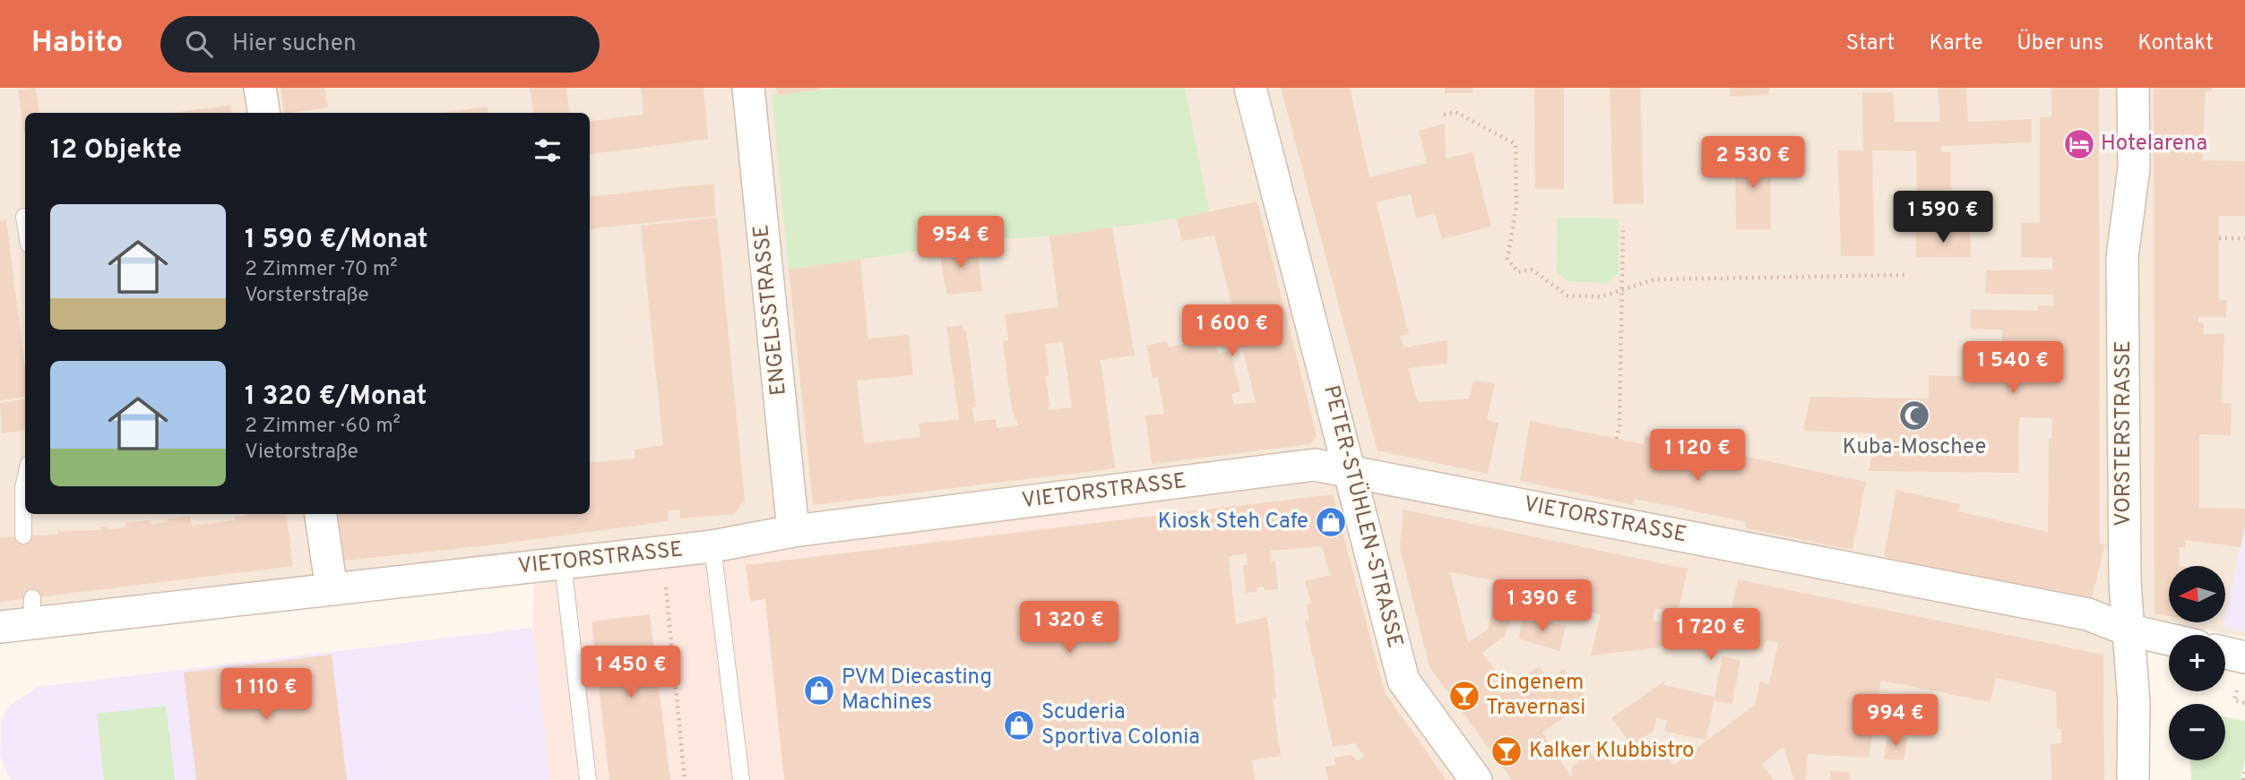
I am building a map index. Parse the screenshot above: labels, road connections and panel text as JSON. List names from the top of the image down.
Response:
{
  "streets": {
    "street": [
      "ENGELSSTRASSE",
      "VORSTERSTRASSE",
      "VIETORSTRASSE",
      "PETER-STÜHLEN-STRASSE"
    ]
  },
  "crossings": [
    ["ENGELSSTRASSE", "VIETORSTRASSE"],
    ["VORSTERSTRASSE", "VIETORSTRASSE"],
    ["VIETORSTRASSE", "PETER-STÜHLEN-STRASSE"]
  ],
  "places": {
    "hotel": ["Hotelarena"],
    "mosque": ["Kuba-Moschee"],
    "shop": ["Kiosk Steh Cafe", "PVM Diecasting Machines", "Scuderia Sportiva Colonia"],
    "bar": ["Cingenem Travernasi", "Kalker Klubbistro"]
  },
  "north": "left",
  "page": {
    "header": "Habito",
    "search": "Hier suchen",
    "nav": [
      "Start",
      "Karte",
      "Über uns",
      "Kontakt"
    ],
    "heading": "12 Objekte",
    "price": [
      "2 530 €",
      "1 590 €",
      "954 €",
      "1 600 €",
      "1 540 €",
      "1 120 €",
      "1 390 €",
      "1 320 €",
      "1 720 €",
      "1 450 €",
      "1 110 €",
      "994 €"
    ],
    "list": [
      {
        "name": "1 590 €/Monat",
        "note": "2 Zimmer · 70 m² · Vorsterstraße"
      },
      {
        "name": "1 320 €/Monat",
        "note": "2 Zimmer · 60 m² · Vietorstraße"
      }
    ],
    "map_buttons": ["+", "−"]
  }
}
